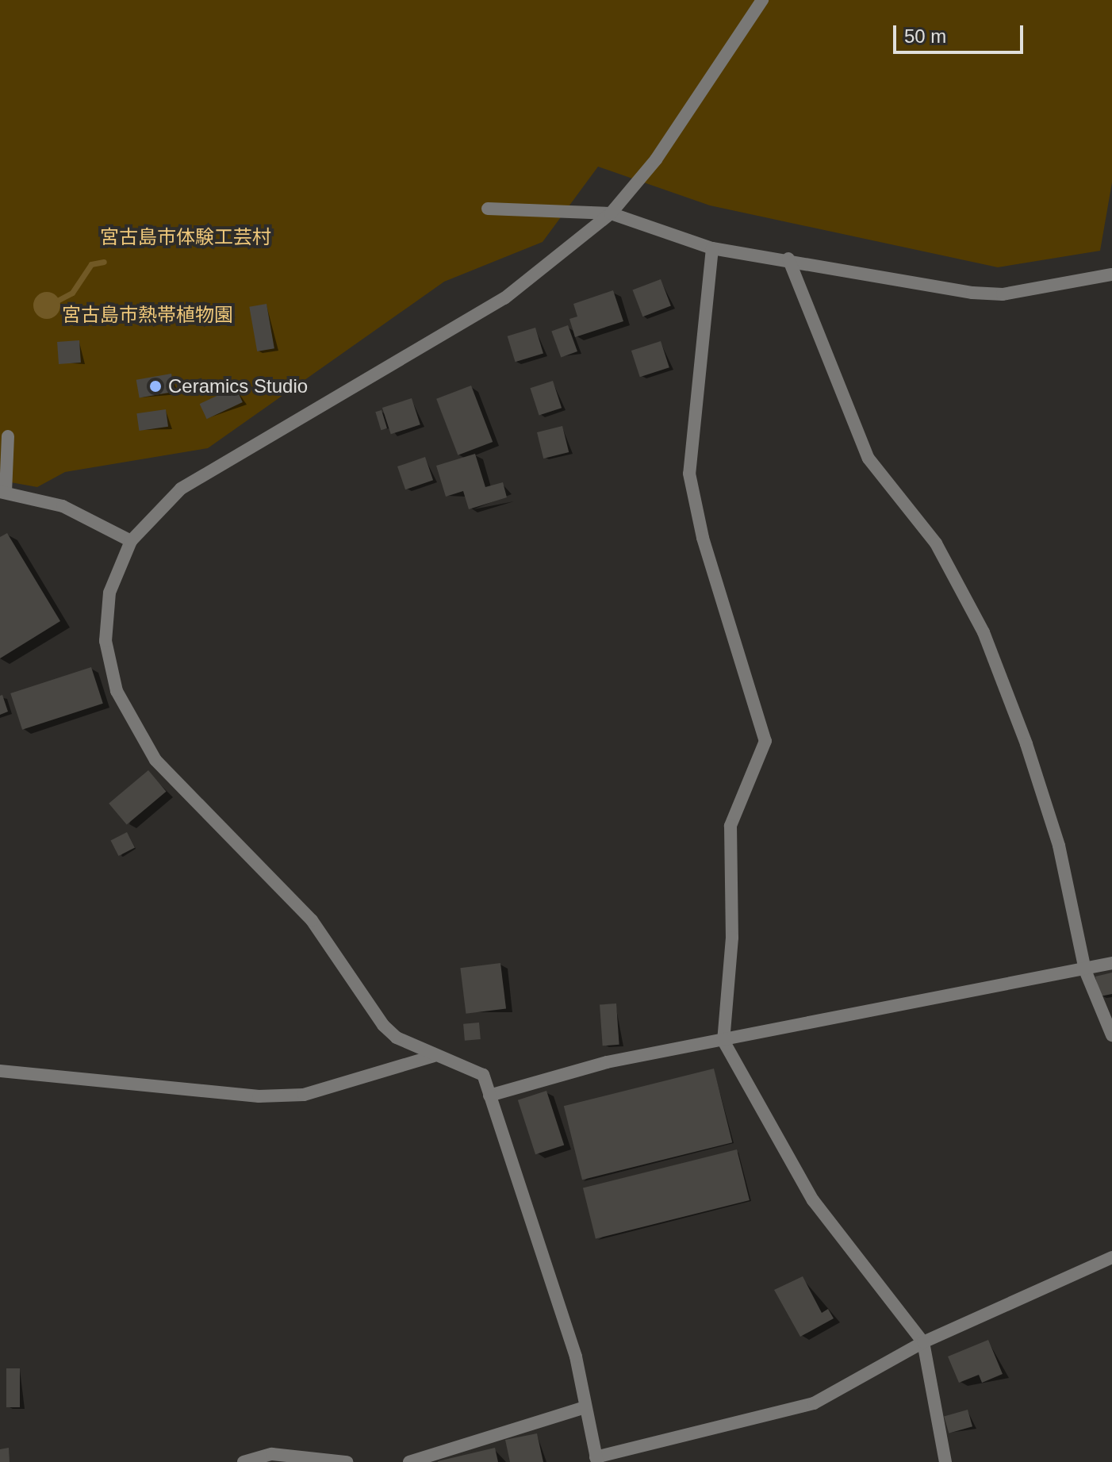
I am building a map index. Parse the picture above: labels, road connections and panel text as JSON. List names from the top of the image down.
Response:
{
  "parks": ["宮古島市体験工芸村", "宮古島市熱帯植物園"],
  "places": ["Ceramics Studio"],
  "scale_bar": "50 m"
}
